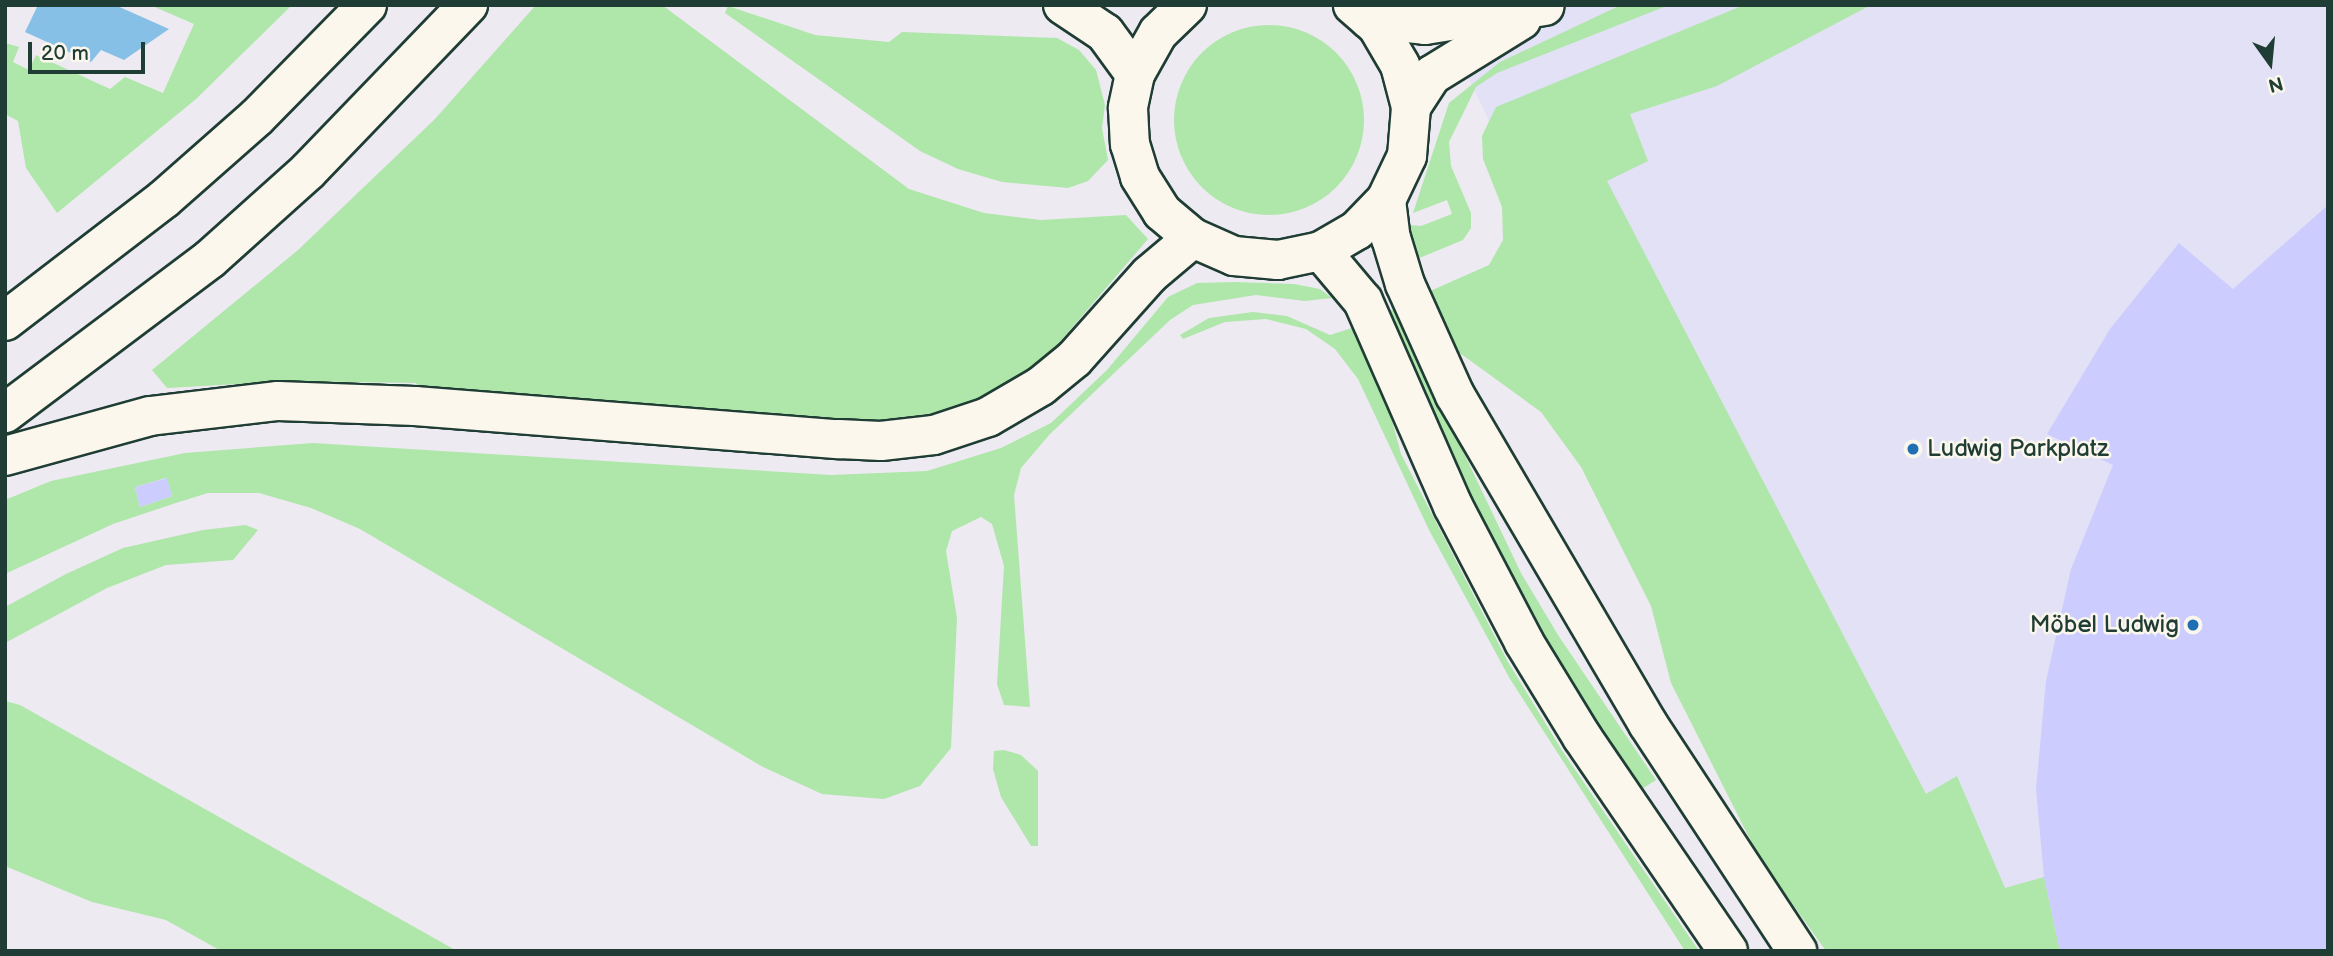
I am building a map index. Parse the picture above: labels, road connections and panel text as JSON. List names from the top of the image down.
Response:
{
  "places": ["Ludwig Parkplatz", "Möbel Ludwig"],
  "scale_bar": "20 m",
  "north": "bottom"
}
